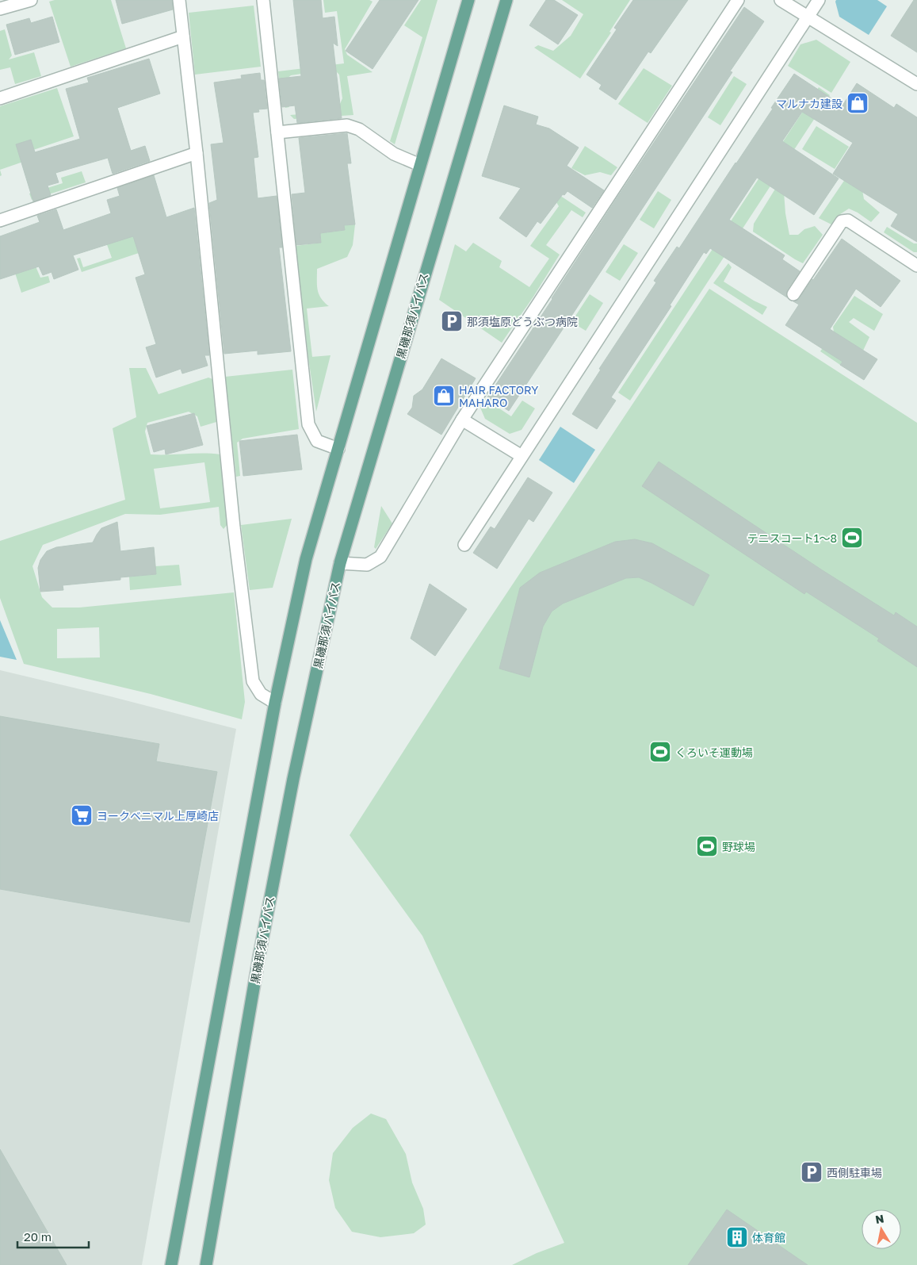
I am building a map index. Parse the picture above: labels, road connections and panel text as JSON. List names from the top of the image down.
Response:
{
  "streets": {
    "main road": ["黒磯那須バイパス"]
  },
  "places": {
    "shop": ["マルナカ建設", "HAIR FACTORY MAHARO"],
    "parking": ["那須塩原どうぶつ病院", "西側駐車場"],
    "sports": ["テニスコート1～8", "くろいそ運動場", "野球場"],
    "supermarket": ["ヨークベニマル上厚崎店"],
    "building": ["体育館"]
  },
  "scale_bar": "20 m",
  "north": "top"
}
